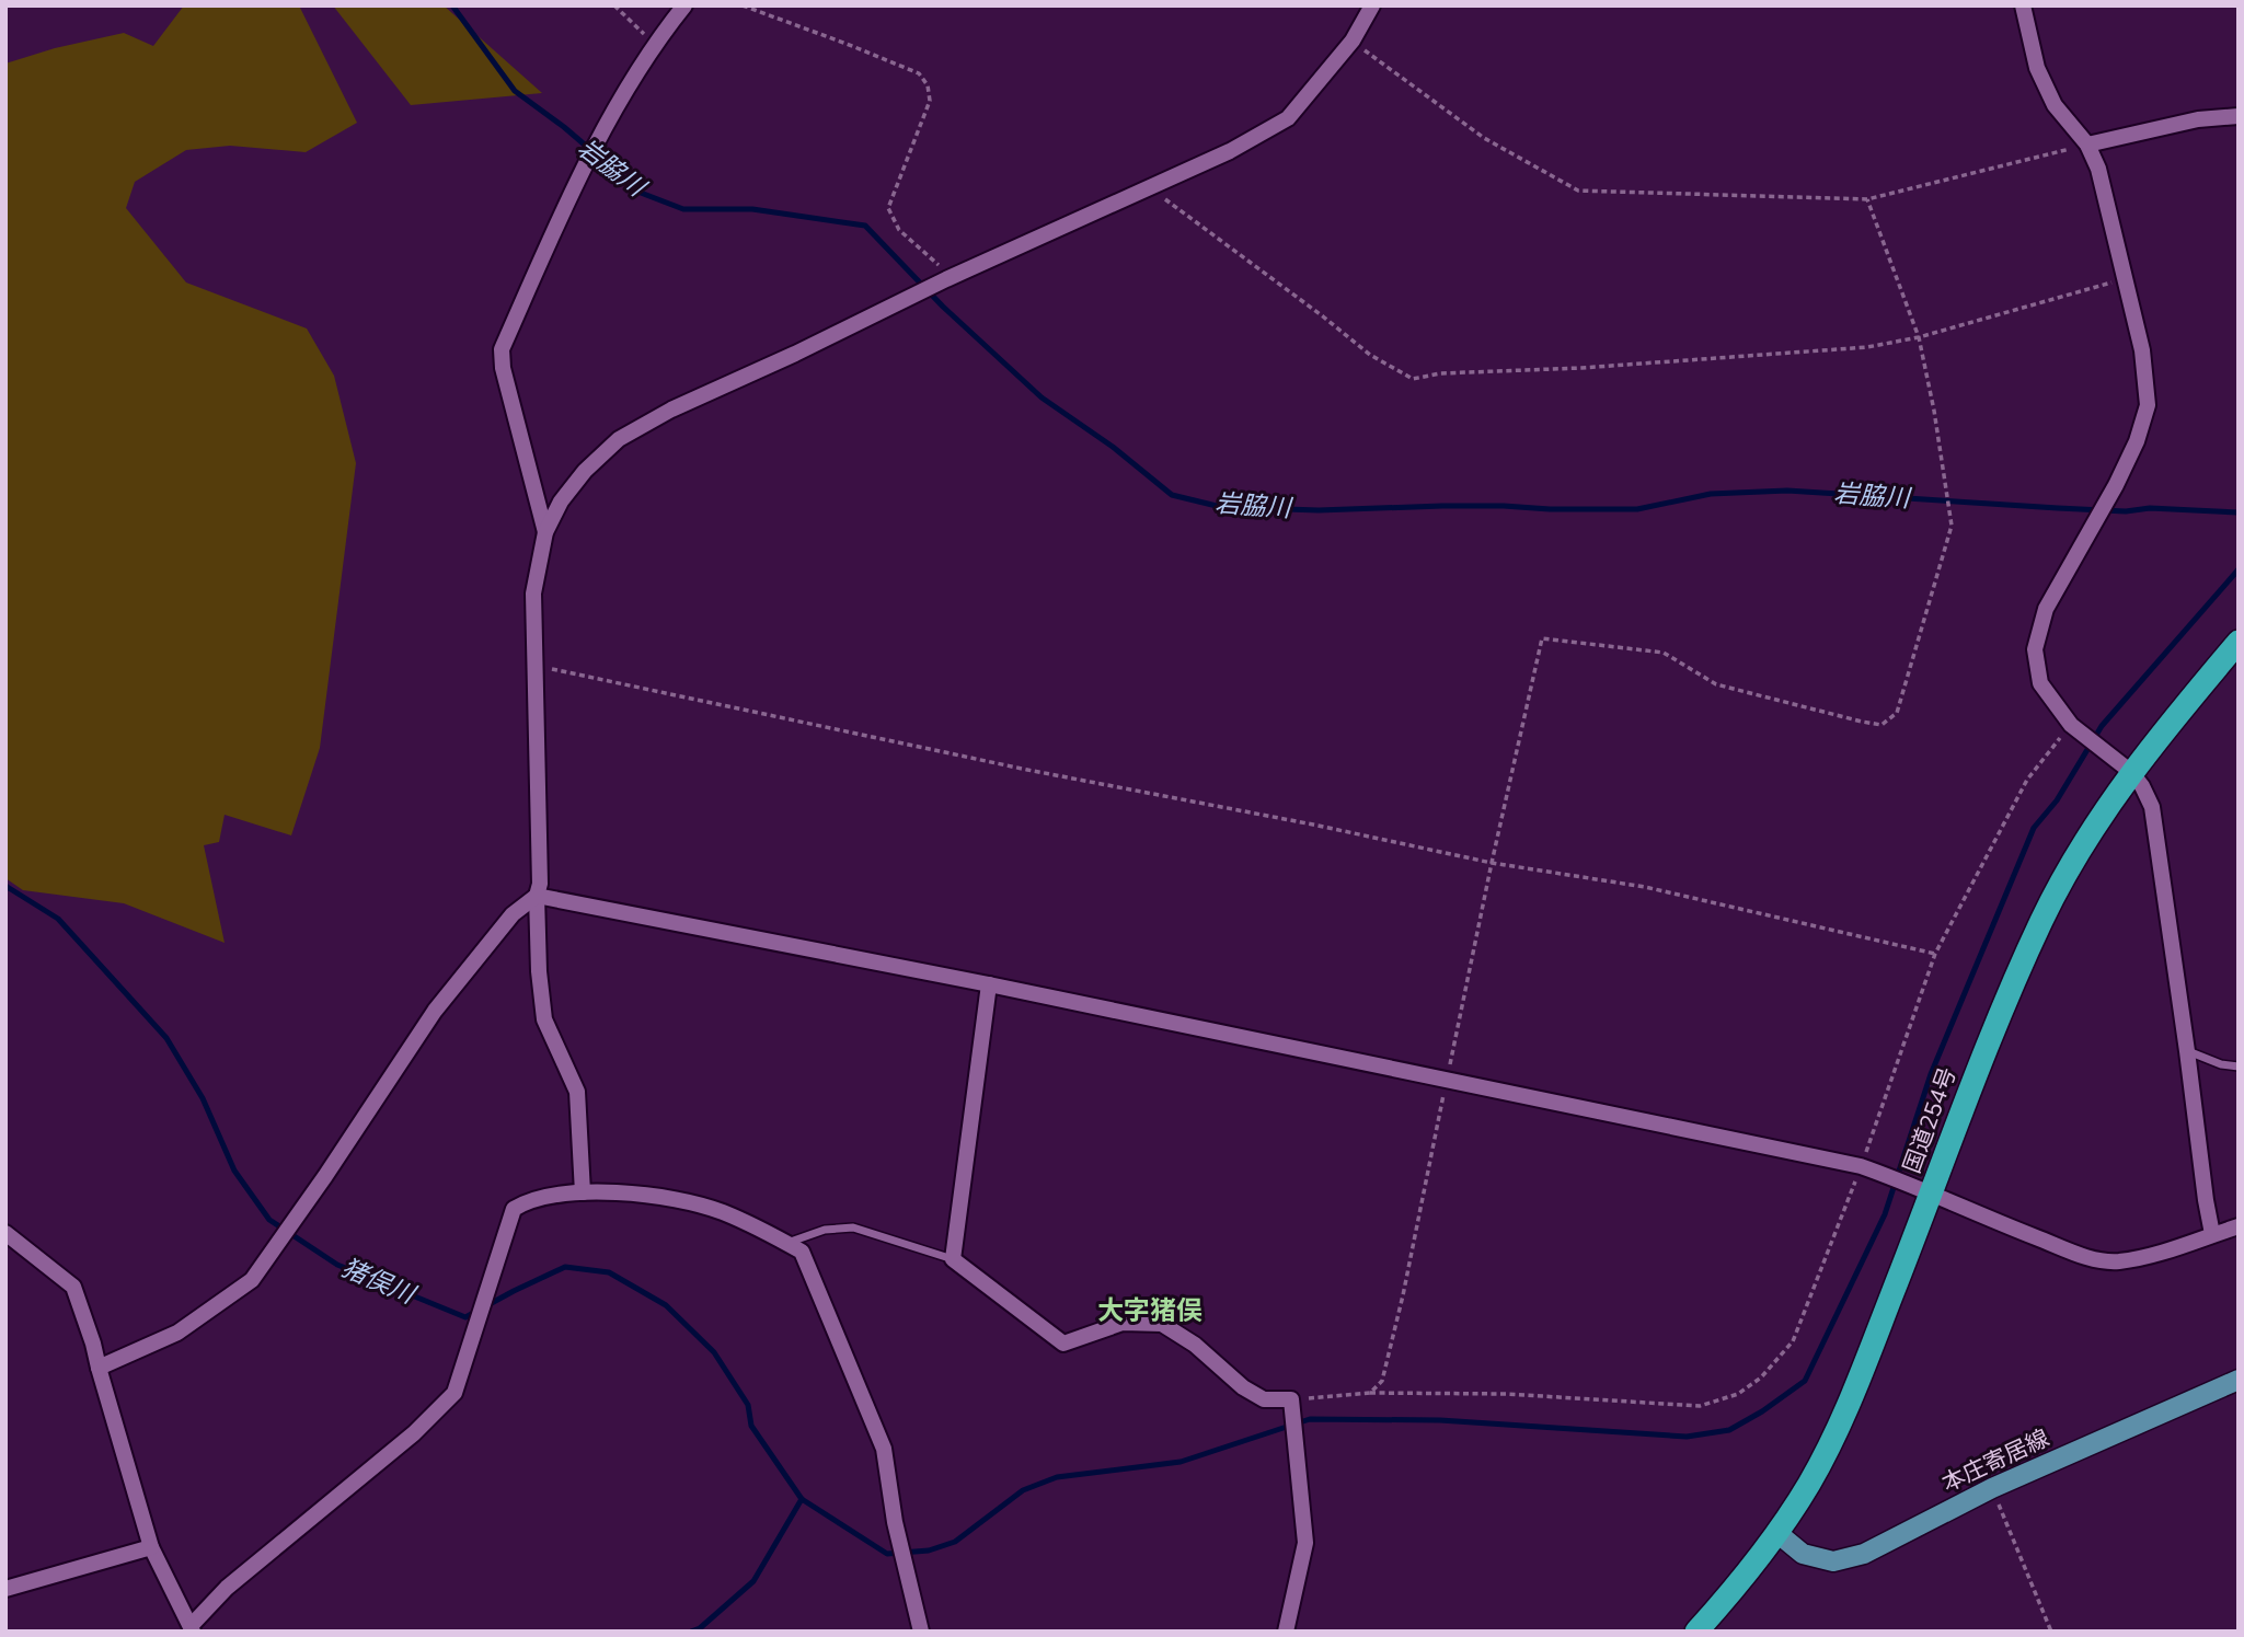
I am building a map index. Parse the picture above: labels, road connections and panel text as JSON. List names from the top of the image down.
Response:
{
  "streets": {
    "highway": ["国道254号"],
    "main road": ["本庄寄居線"]
  },
  "crossings": [
    ["国道254号", "本庄寄居線"]
  ],
  "districts": ["大字猪俣"],
  "water": ["岩脇川", "猪俣川"]
}
